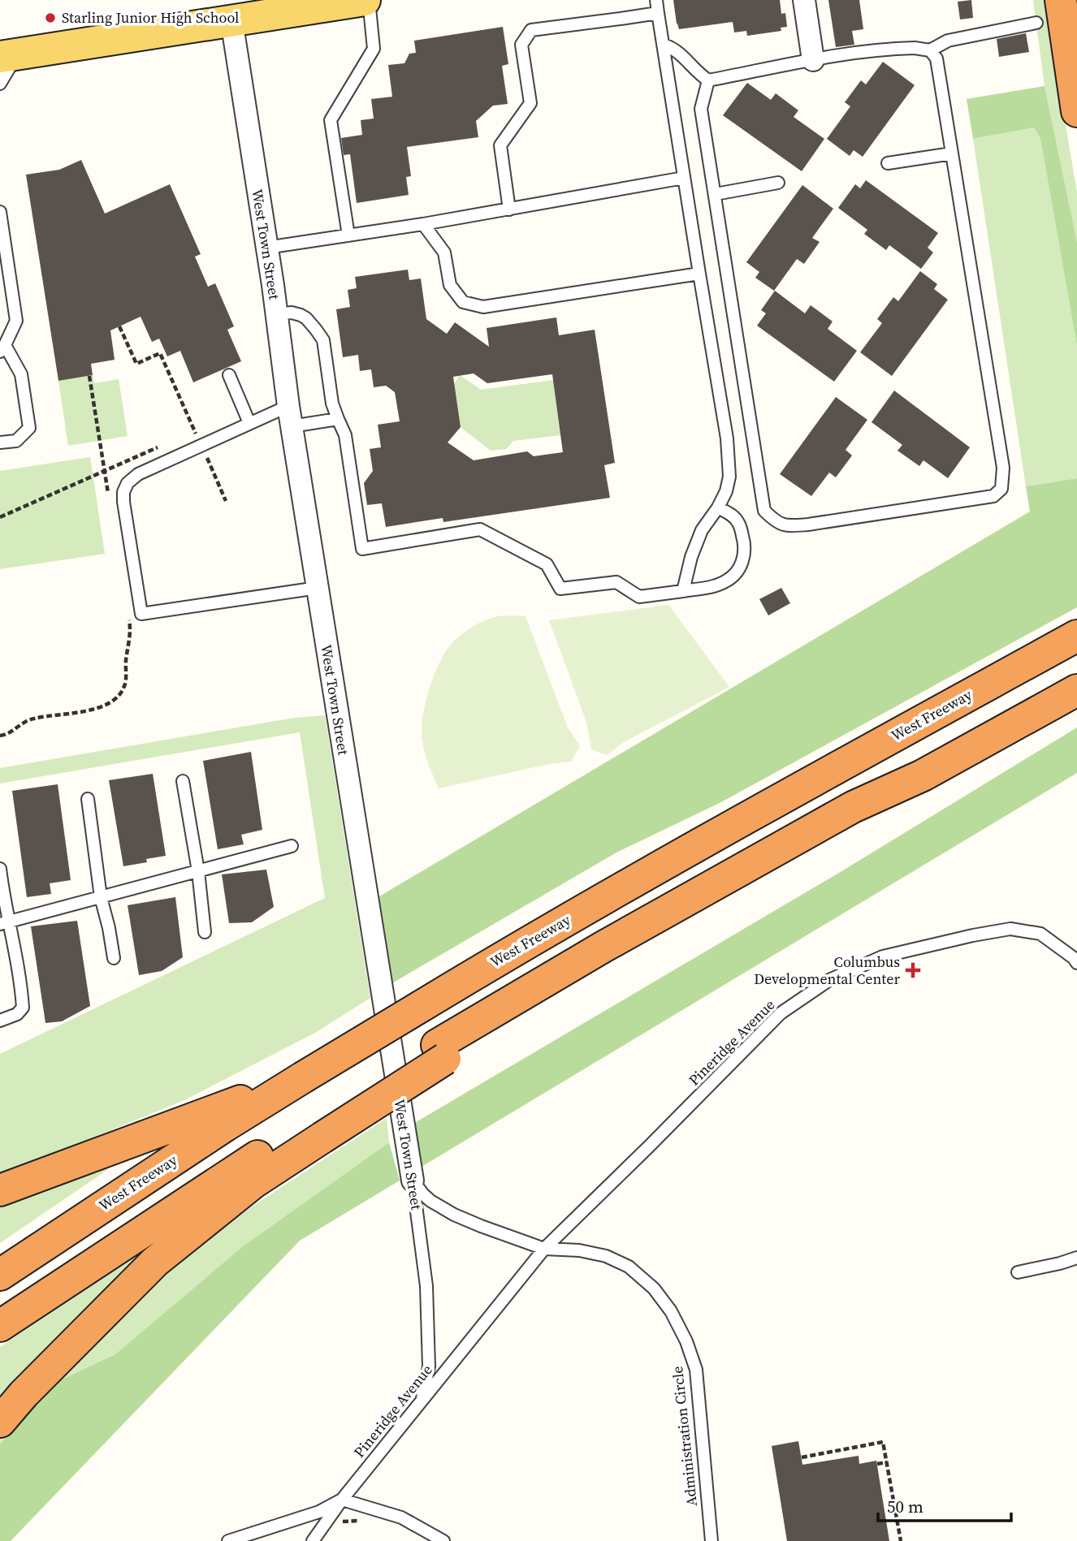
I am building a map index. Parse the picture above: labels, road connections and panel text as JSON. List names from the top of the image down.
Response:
{
  "streets": {
    "highway": ["West Freeway"],
    "street": ["West Town Street"],
    "lane": ["Pineridge Avenue", "Administration Circle"]
  },
  "crossings": [
    ["West Town Street", "Pineridge Avenue"],
    ["Pineridge Avenue", "Administration Circle"]
  ],
  "places": {
    "other": ["Starling Junior High School"],
    "health": ["Columbus Developmental Center"]
  },
  "scale_bar": "50 m"
}
